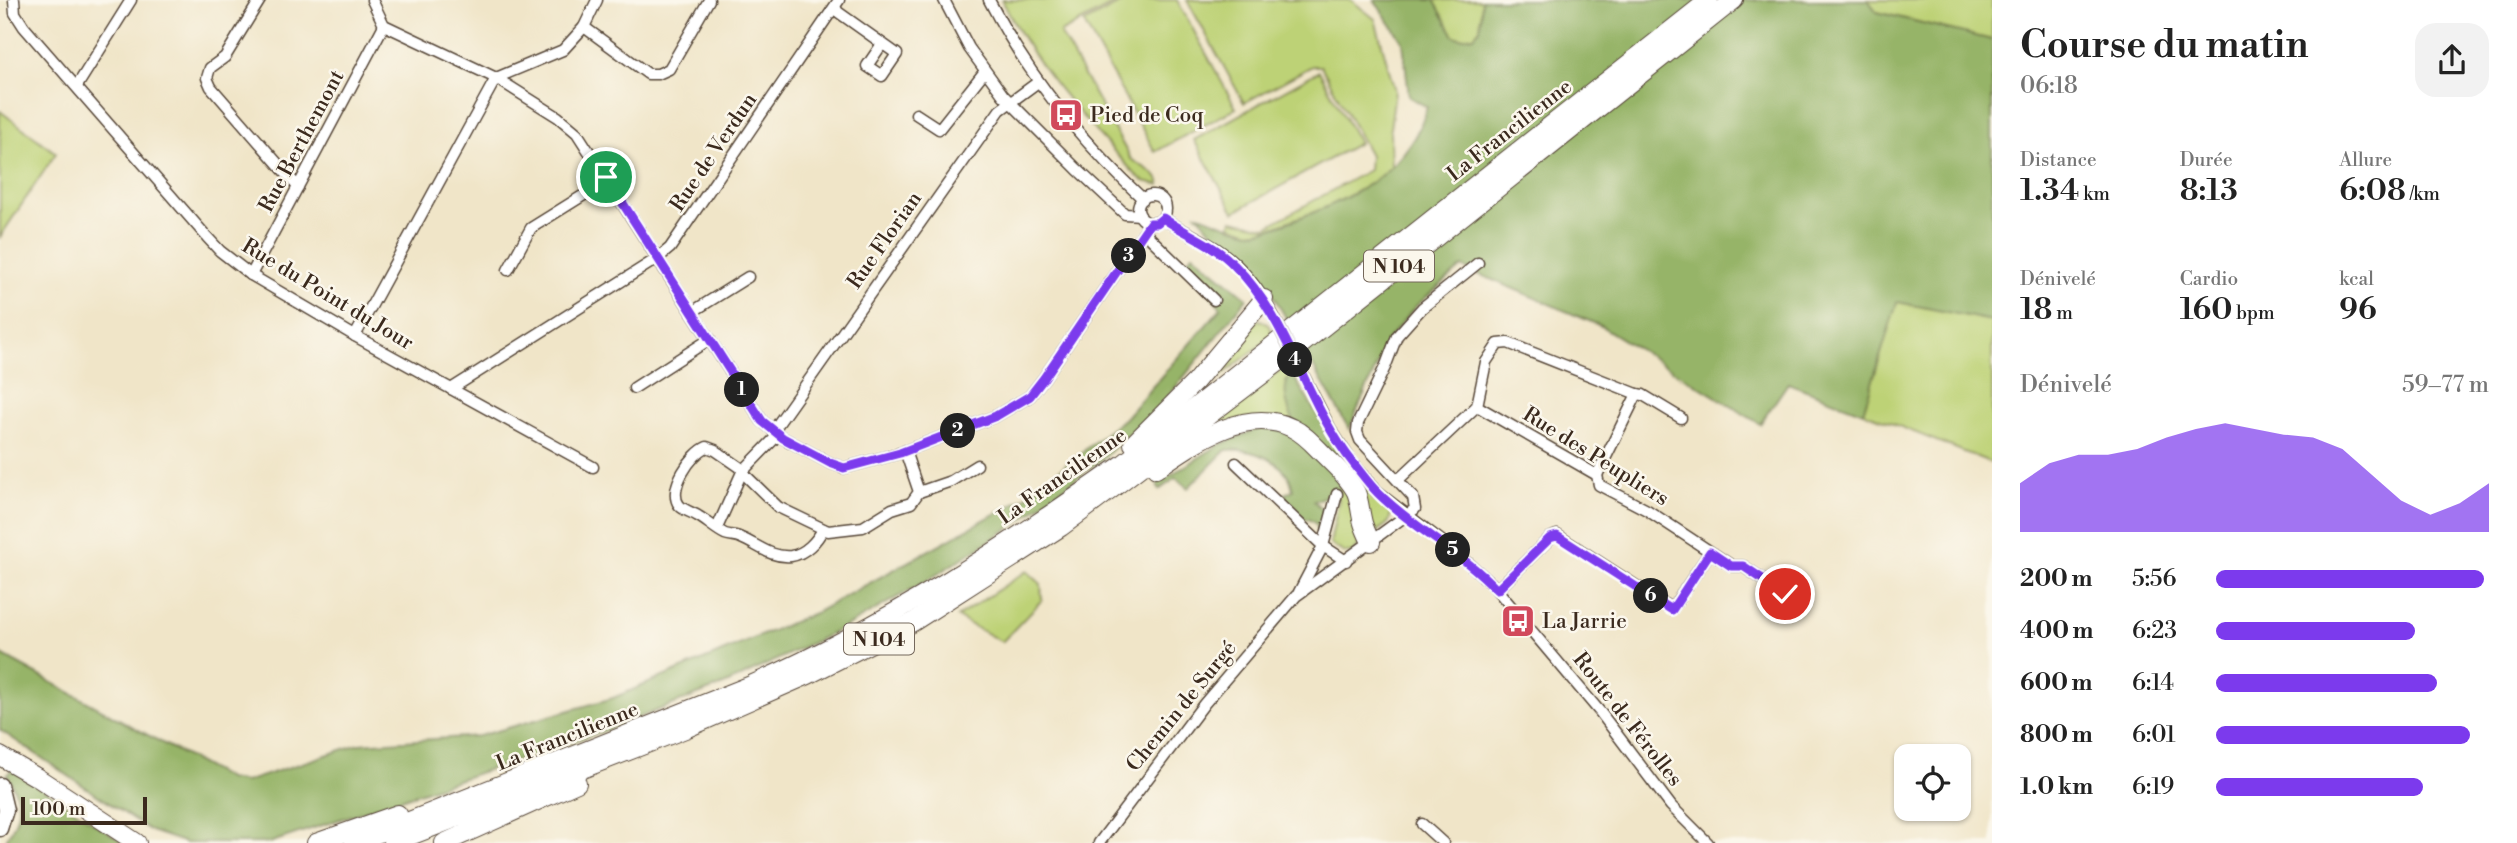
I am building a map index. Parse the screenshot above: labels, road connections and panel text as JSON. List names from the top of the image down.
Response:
{
  "streets": {
    "highway": ["La Francilienne", "N 104"],
    "street": [
      "Rue Berthemont",
      "Rue de Verdun",
      "Rue Florian",
      "Rue du Point du Jour",
      "Rue des Peupliers",
      "Chemin de Surgé",
      "Route de Férolles"
    ]
  },
  "crossings": [
    ["Rue Berthemont", "Rue du Point du Jour"],
    ["Rue de Verdun", "Rue du Point du Jour"],
    ["Chemin de Surgé", "Route de Férolles"]
  ],
  "places": {
    "bus stop": ["Pied de Coq", "La Jarrie"]
  },
  "scale_bar": "100 m",
  "page": {
    "heading": ["Course du matin", "06:18"],
    "stats": [
      ["Distance", "1.34 km"],
      ["Durée", "8:13"],
      ["Allure", "6:08 /km"],
      ["Dénivelé", "18 m"],
      ["Cardio", "160 bpm"],
      ["kcal", "96"]
    ],
    "pins": [
      "3",
      "4",
      "1",
      "2",
      "5",
      "6"
    ],
    "chart": ["Dénivelé", "59–77 m"],
    "list": [
      {
        "name": "200 m",
        "note": "5:56"
      },
      {
        "name": "400 m",
        "note": "6:23"
      },
      {
        "name": "600 m",
        "note": "6:14"
      },
      {
        "name": "800 m",
        "note": "6:01"
      },
      {
        "name": "1.0 km",
        "note": "6:19"
      }
    ],
    "scale": "100 m"
  }
}
